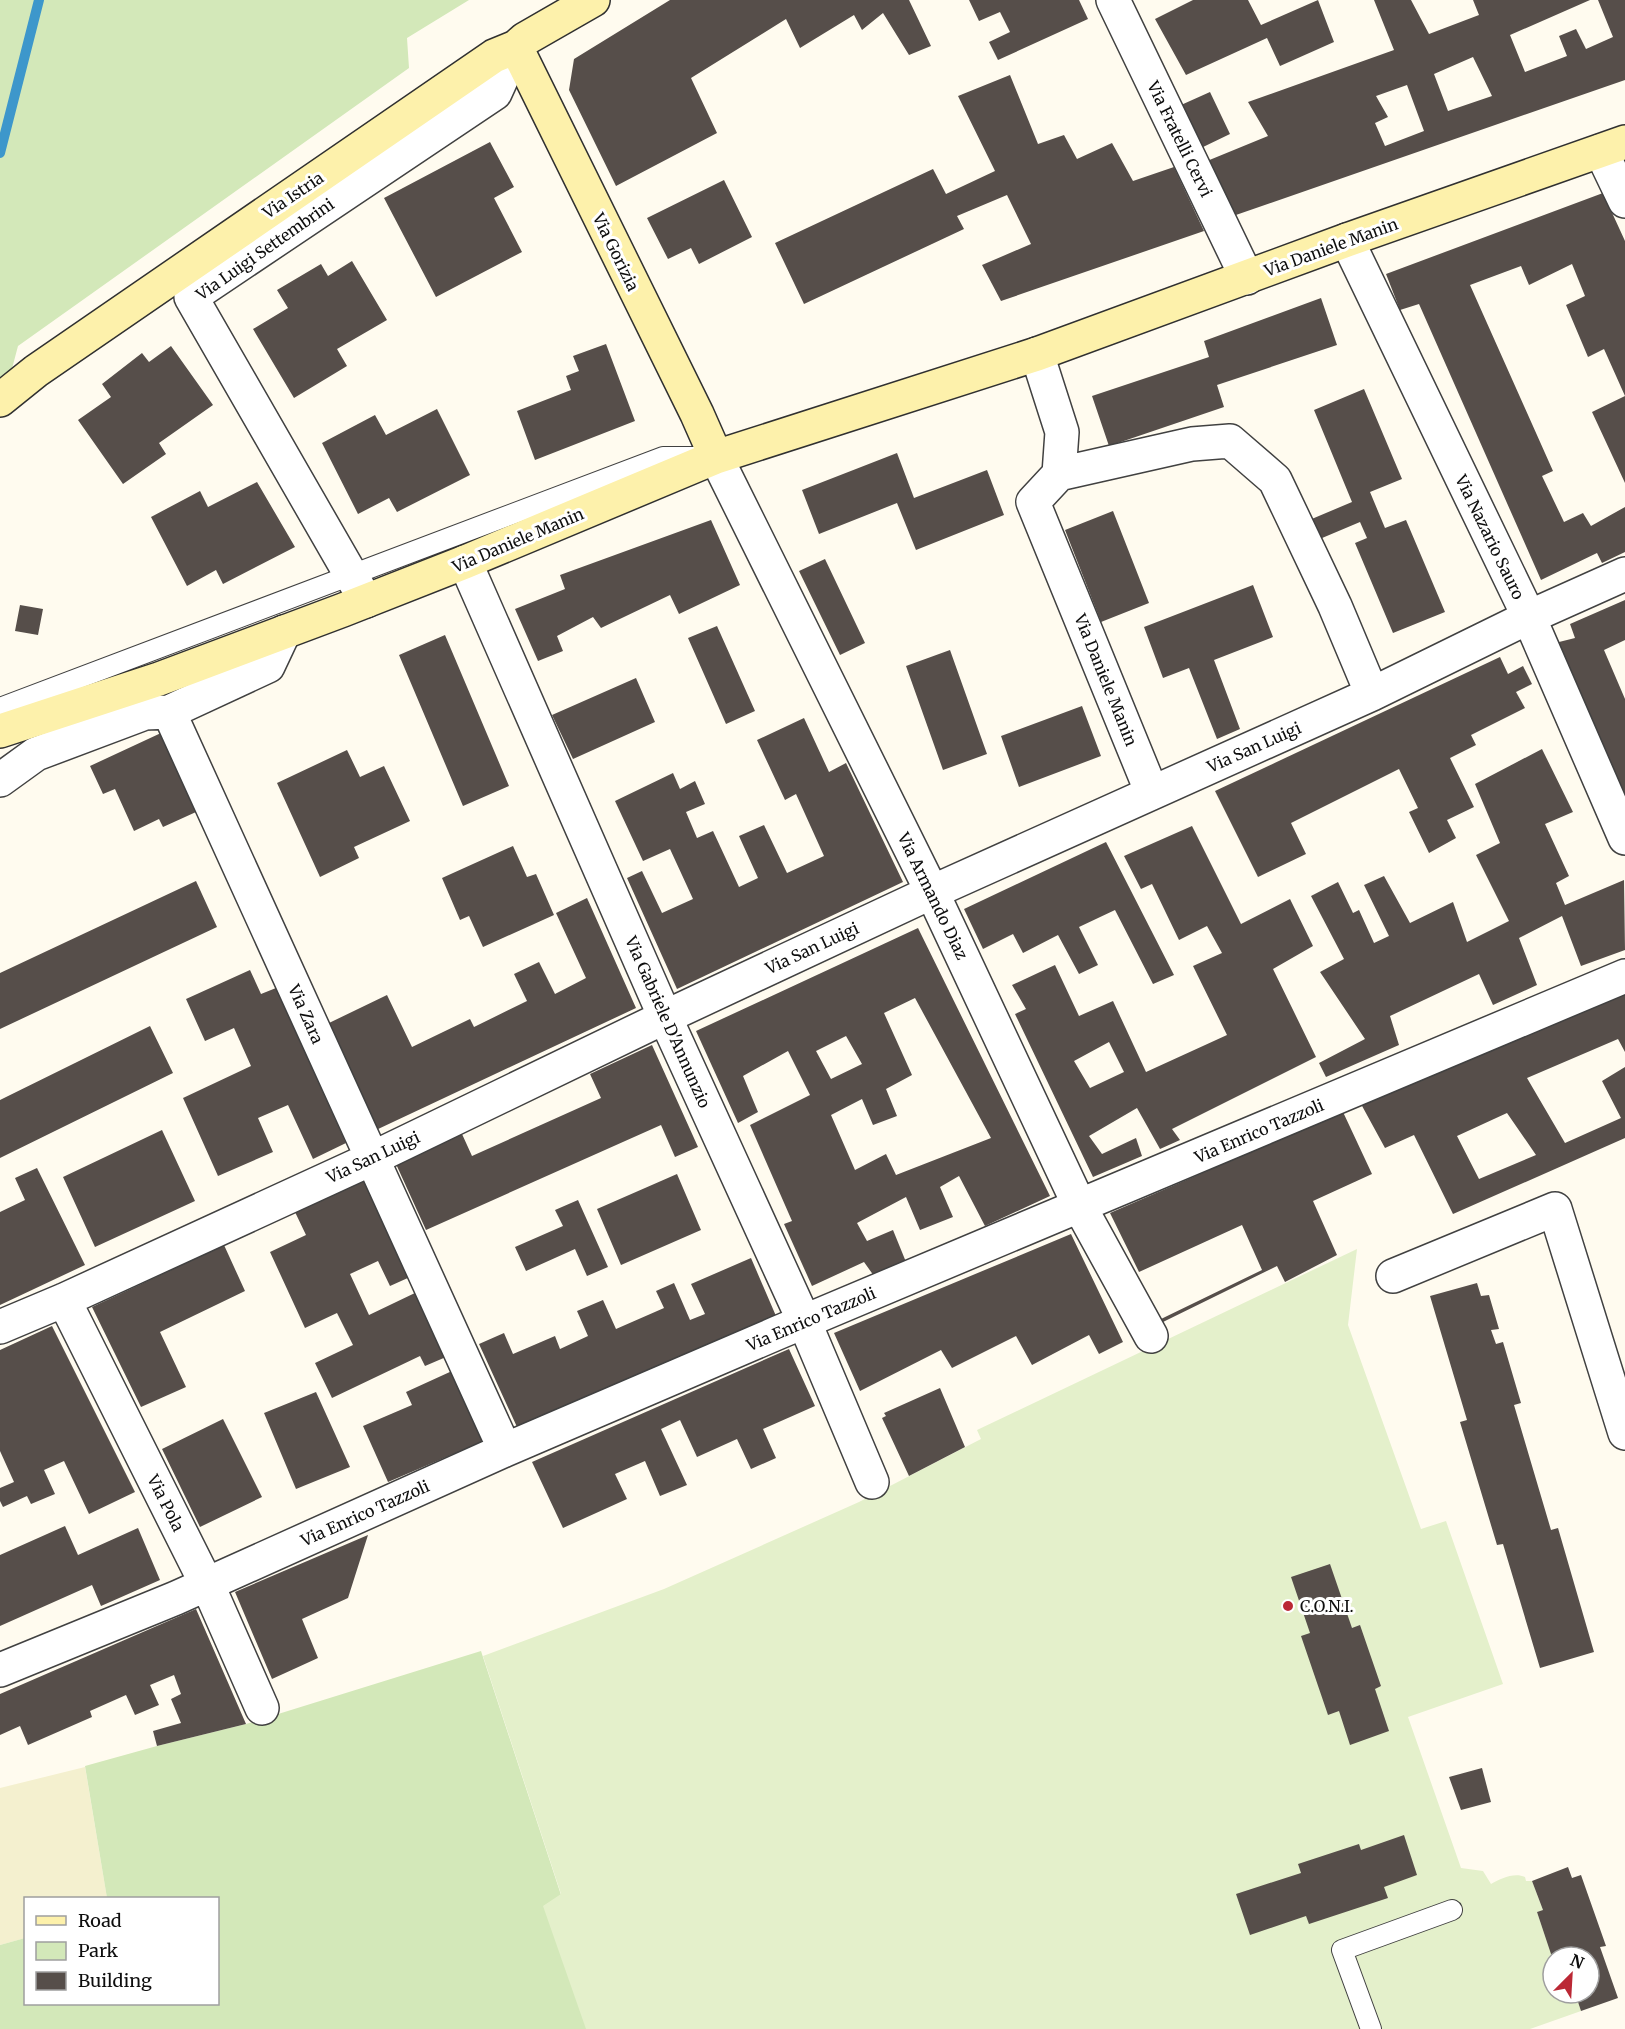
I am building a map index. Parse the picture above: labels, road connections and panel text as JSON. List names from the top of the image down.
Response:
{
  "streets": {
    "main road": ["Via Istria", "Via Daniele Manin", "Via Gorizia"],
    "street": [
      "Via Fratelli Cervi",
      "Via Luigi Settembrini",
      "Via Nazario Sauro",
      "Via San Luigi",
      "Via Armando Diaz",
      "Via Zara",
      "Via Gabriele D'Annunzio",
      "Via Enrico Tazzoli",
      "Via Pola"
    ]
  },
  "crossings": [
    ["Via Fratelli Cervi", "Via Daniele Manin"],
    ["Via Istria", "Via Luigi Settembrini"],
    ["Via Istria", "Via Gorizia"],
    ["Via Daniele Manin", "Via Luigi Settembrini"],
    ["Via Daniele Manin", "Via Gorizia"],
    ["Via Daniele Manin", "Via Nazario Sauro"],
    ["Via Daniele Manin", "Via San Luigi"],
    ["Via Daniele Manin", "Via Armando Diaz"],
    ["Via Daniele Manin", "Via Gabriele D'Annunzio"],
    ["Via Luigi Settembrini", "Via Gorizia"],
    ["Via Gorizia", "Via Armando Diaz"],
    ["Via Nazario Sauro", "Via San Luigi"],
    ["Via San Luigi", "Via Armando Diaz"],
    ["Via San Luigi", "Via Zara"],
    ["Via San Luigi", "Via Gabriele D'Annunzio"],
    ["Via San Luigi", "Via Pola"],
    ["Via Armando Diaz", "Via Enrico Tazzoli"],
    ["Via Zara", "Via Enrico Tazzoli"],
    ["Via Gabriele D'Annunzio", "Via Enrico Tazzoli"],
    ["Via Enrico Tazzoli", "Via Pola"]
  ],
  "places": ["C.O.N.I."],
  "legend": ["Road", "Park", "Building"],
  "north": "top right"
}
